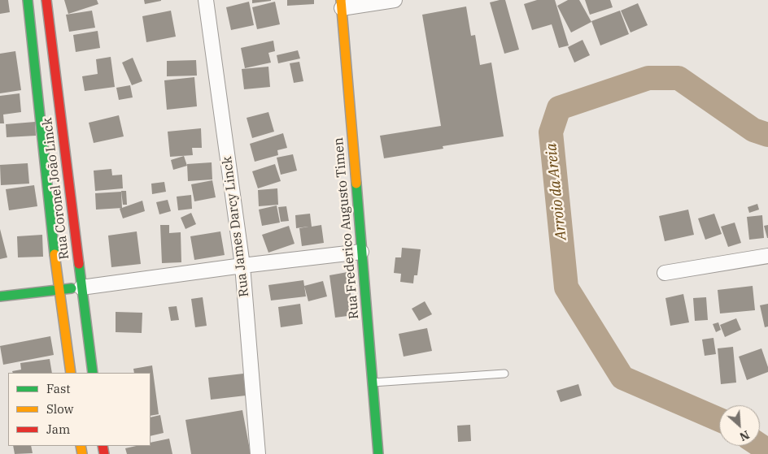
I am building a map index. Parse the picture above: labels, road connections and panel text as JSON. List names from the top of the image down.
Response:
{
  "streets": {
    "main road": ["Rua Coronel João Linck", "Rua Frederico Augusto Timen"],
    "street": ["Rua James Darcy Linck"]
  },
  "water": ["Arroio da Areia"],
  "legend": ["Fast", "Slow", "Jam"],
  "north": "bottom right"
}
